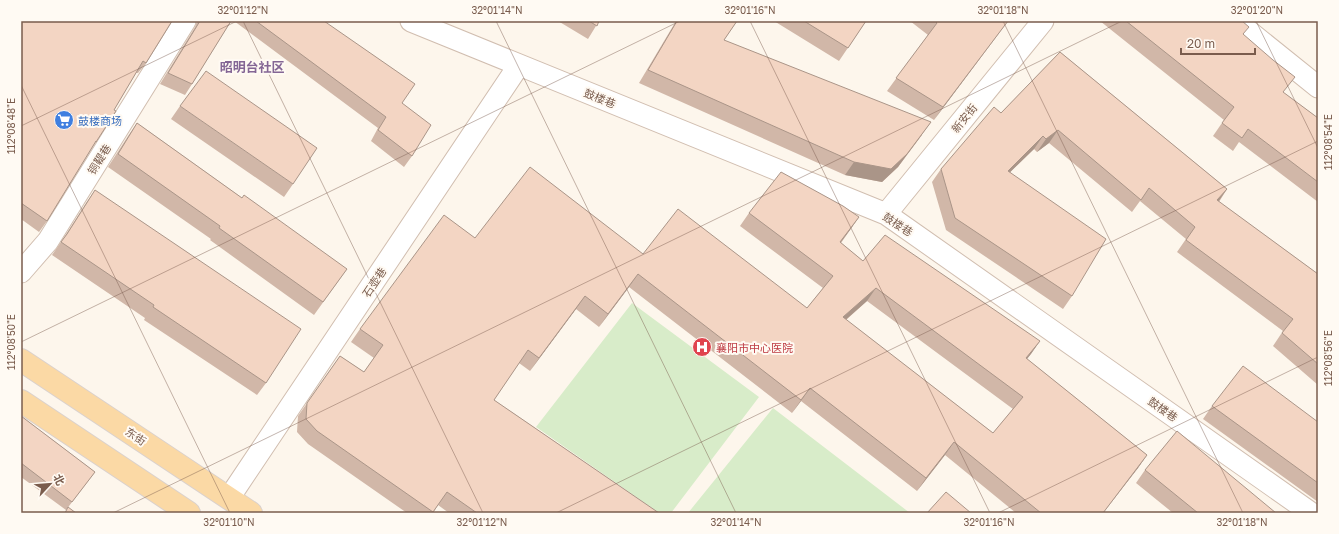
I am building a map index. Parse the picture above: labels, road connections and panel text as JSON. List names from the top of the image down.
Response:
{
  "streets": {
    "main road": ["东街"],
    "street": [
      "鼓楼巷",
      "新安街",
      "铜鞮巷",
      "石壶巷"
    ]
  },
  "crossings": [
    ["鼓楼巷", "新安街"],
    ["鼓楼巷", "石壶巷"],
    ["石壶巷", "东街"]
  ],
  "districts": ["昭明台社区"],
  "places": {
    "supermarket": ["鼓楼商场"],
    "hospital": ["襄阳市中心医院"]
  },
  "scale_bar": "20 m",
  "north": "top right",
  "coordinates": [
    "32°01'12\"N",
    "32°01'14\"N",
    "32°01'16\"N",
    "32°01'18\"N",
    "32°01'20\"N",
    "112°08'48\"E",
    "112°08'54\"E",
    "112°08'50\"E",
    "112°08'56\"E",
    "32°01'10\"N"
  ]
}
